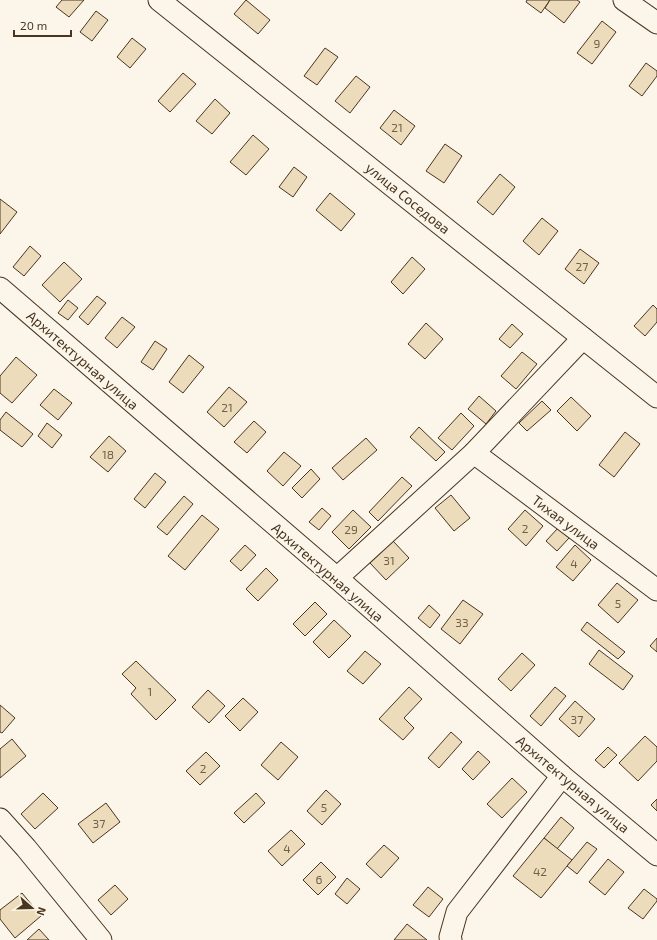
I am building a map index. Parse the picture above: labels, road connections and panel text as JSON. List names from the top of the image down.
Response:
{
  "streets": {
    "street": ["улица Соседова", "Архитектурная улица", "Тихая улица"]
  },
  "house_numbers": [
    "9",
    "21",
    "27",
    "21",
    "18",
    "2",
    "29",
    "31",
    "4",
    "5",
    "33",
    "1",
    "37",
    "2",
    "5",
    "37",
    "4",
    "42",
    "6"
  ],
  "scale_bar": "20 m",
  "north": "right"
}
